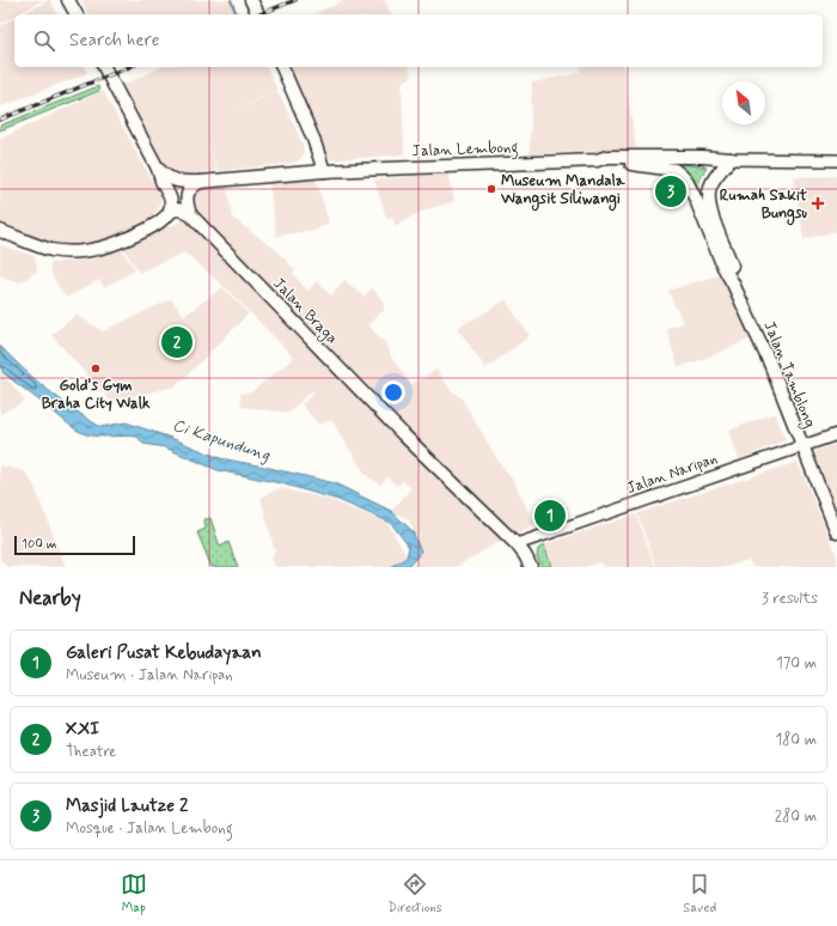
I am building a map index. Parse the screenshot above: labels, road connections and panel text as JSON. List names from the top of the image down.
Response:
{
  "streets": {
    "main road": [
      "Jalan Lembong",
      "Jalan Braga",
      "Jalan Tamblong",
      "Jalan Naripan"
    ]
  },
  "crossings": [
    ["Jalan Lembong", "Jalan Tamblong"],
    ["Jalan Braga", "Jalan Naripan"],
    ["Jalan Tamblong", "Jalan Naripan"]
  ],
  "water": ["Ci Kapundung"],
  "places": {
    "other": ["Museum Mandala Wangsit Siliwangi", "Gold's Gym Braha City Walk"],
    "health": ["Rumah Sakit Bungsu"]
  },
  "scale_bar": "100 m",
  "north": "top left",
  "page": {
    "search": "Search here",
    "pins": ["3", "2", "1"],
    "scale": "100 m",
    "heading": ["Nearby", "3 results"],
    "list": [
      {
        "mark": "1",
        "name": "Galeri Pusat Kebudayaan",
        "note": "Museum · Jalan Naripan",
        "value": "170 m"
      },
      {
        "mark": "2",
        "name": "XXI",
        "note": "Theatre",
        "value": "180 m"
      },
      {
        "mark": "3",
        "name": "Masjid Lautze 2",
        "note": "Mosque · Jalan Lembong",
        "value": "280 m"
      }
    ],
    "nav": ["Map", "Directions", "Saved"]
  }
}
